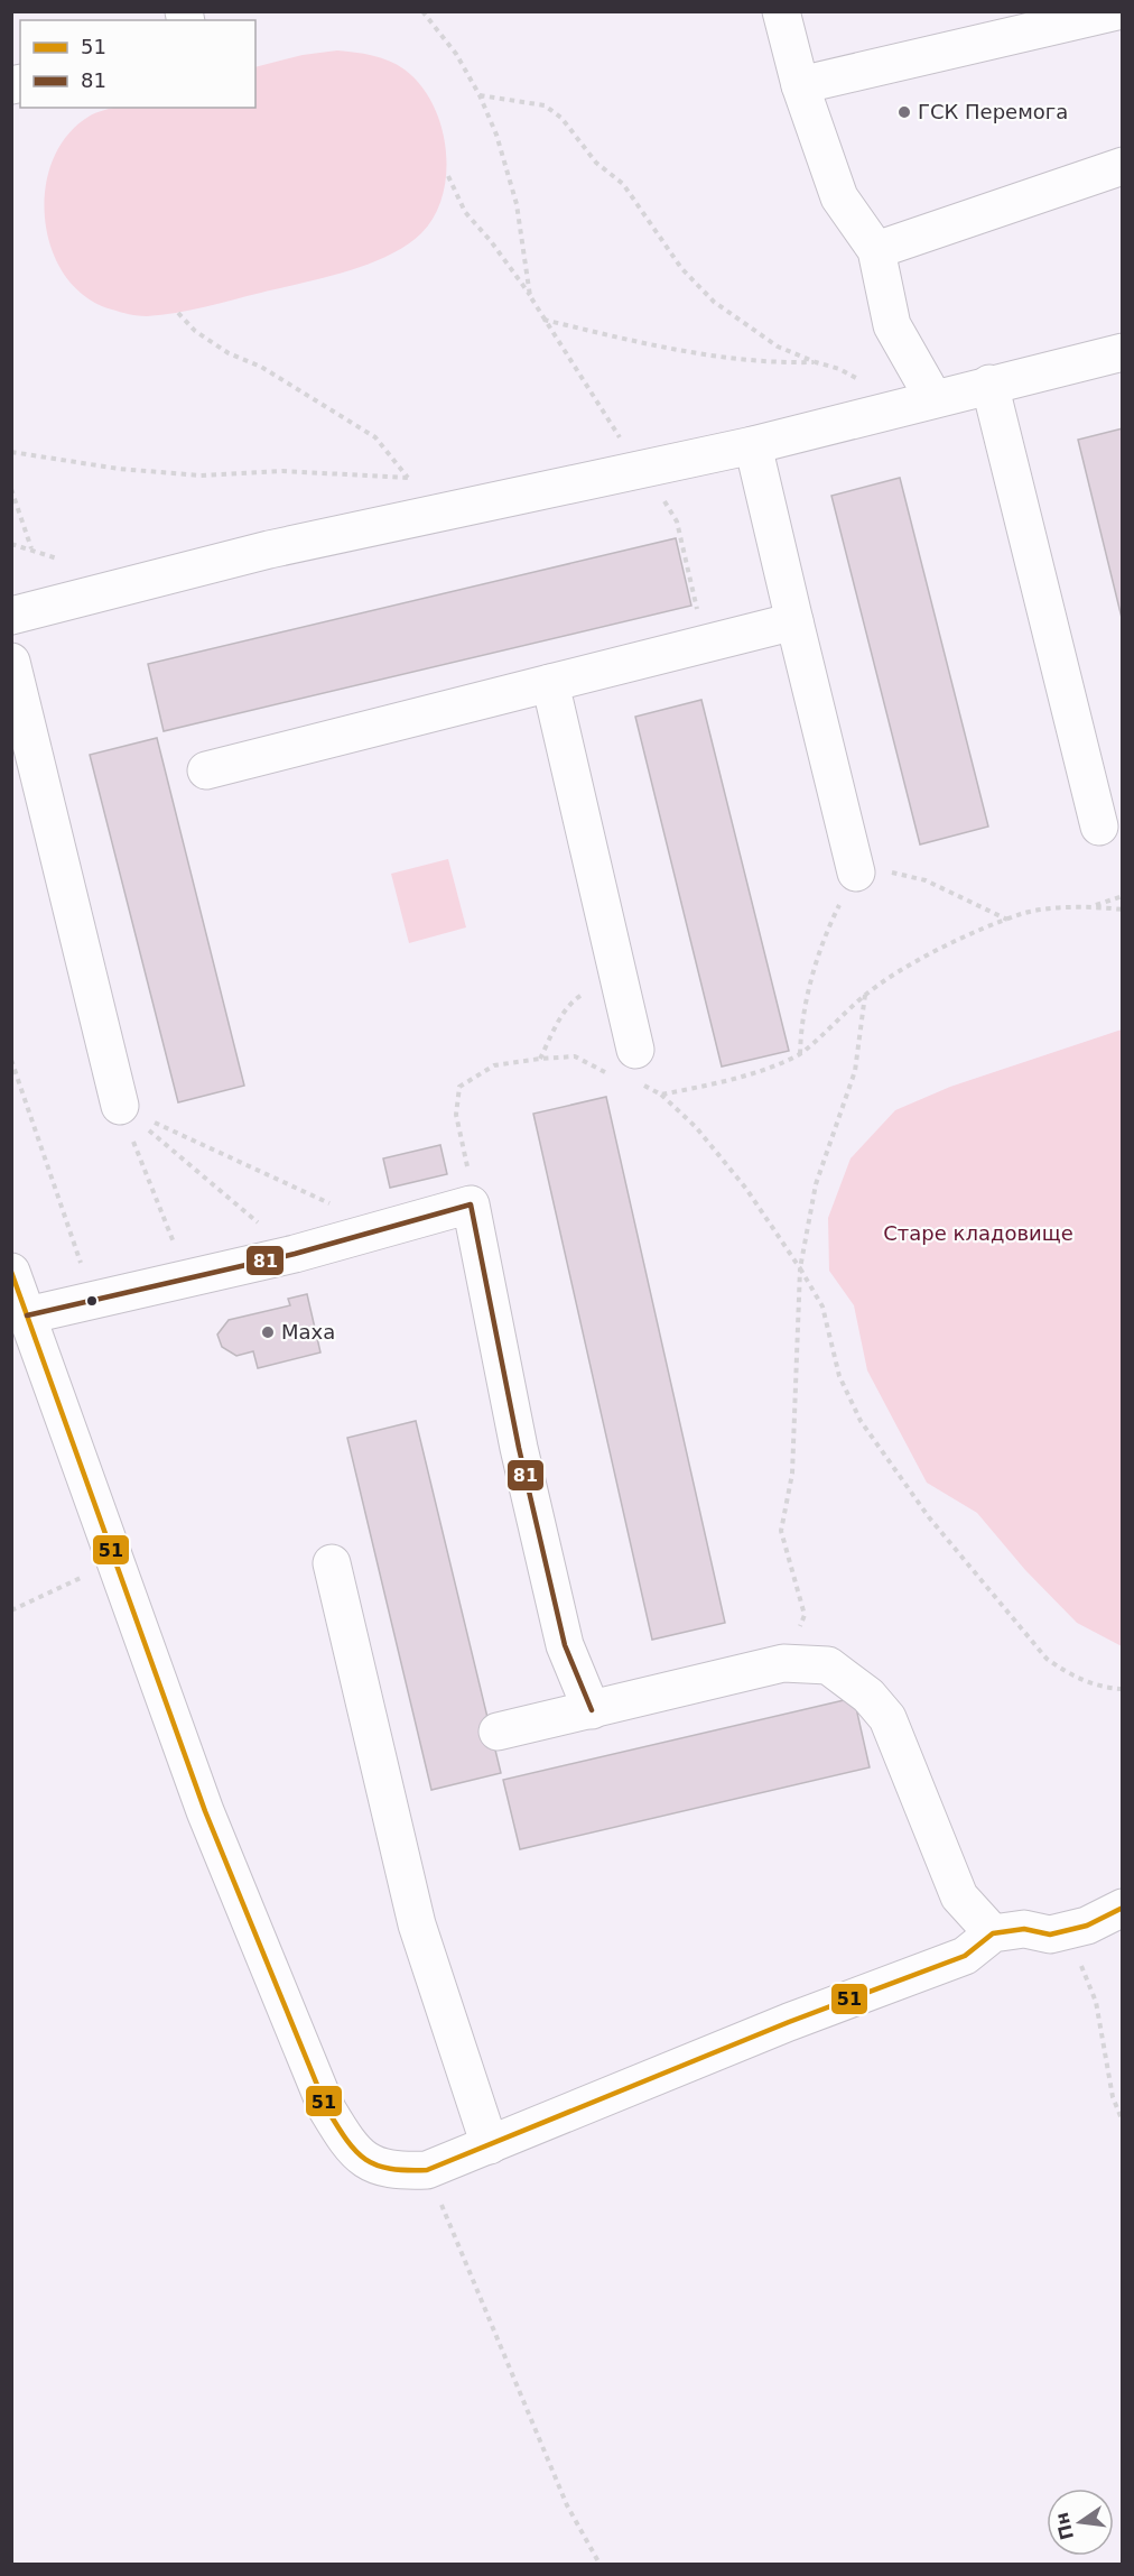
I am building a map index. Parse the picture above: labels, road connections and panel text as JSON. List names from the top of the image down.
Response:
{
  "parks": ["Старе кладовище"],
  "places": ["ГСК Перемога", "Маха"],
  "lines": ["transit line 81", "transit line 51"],
  "legend": ["51", "81"],
  "north": "left"
}
